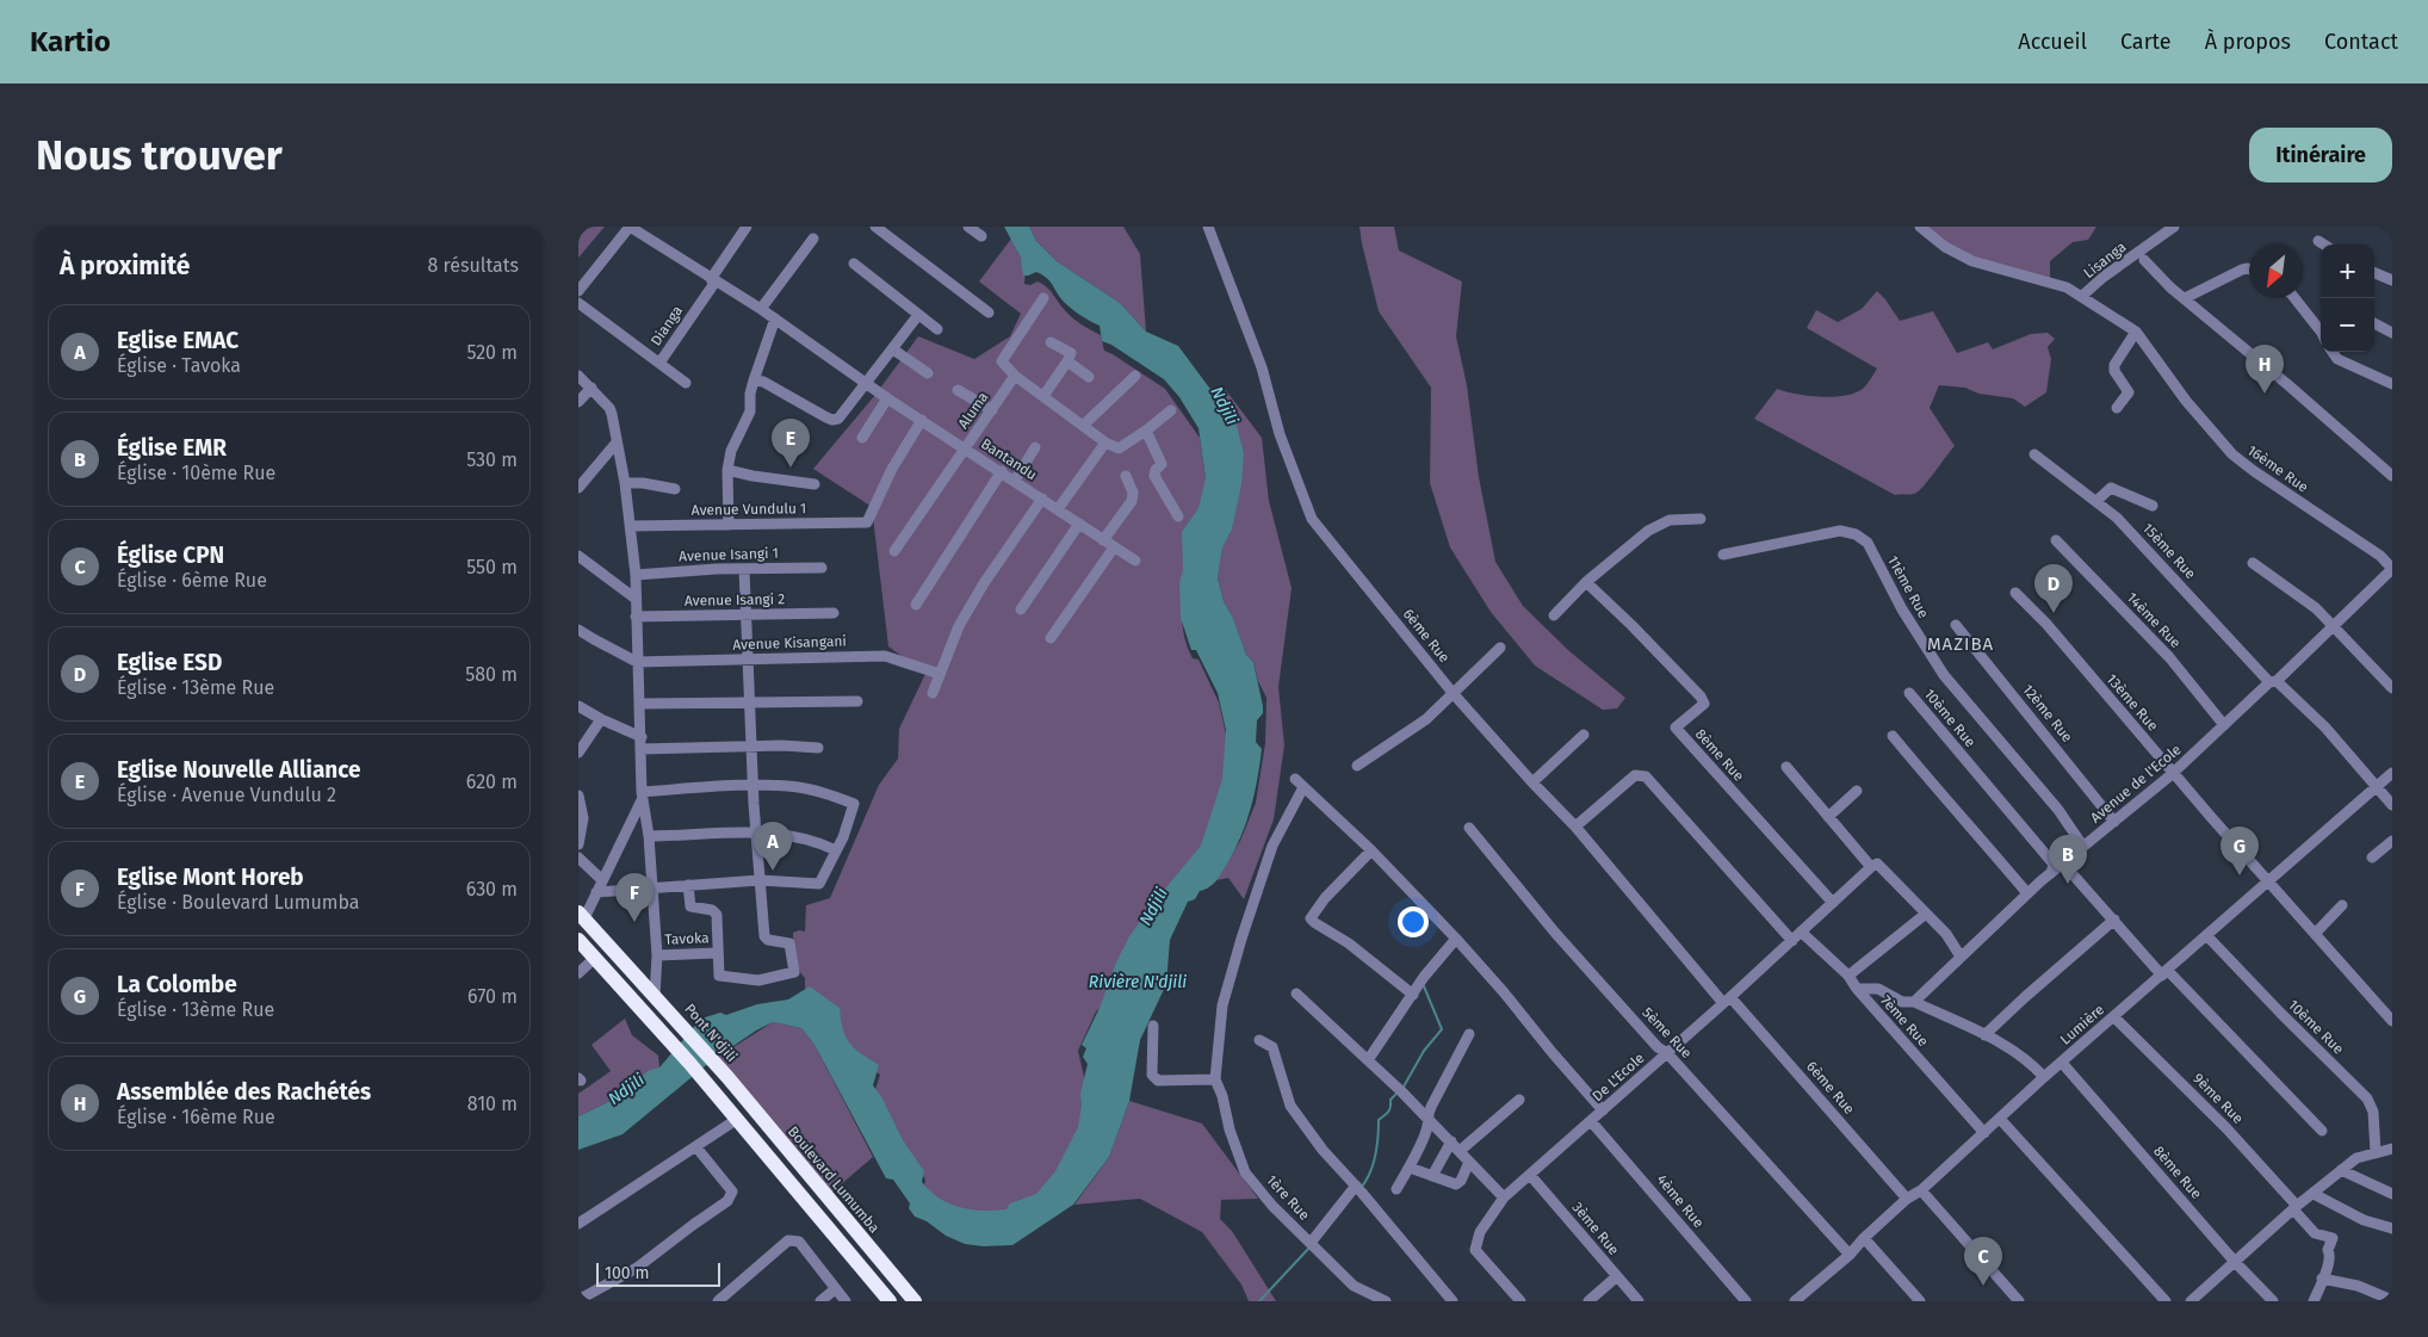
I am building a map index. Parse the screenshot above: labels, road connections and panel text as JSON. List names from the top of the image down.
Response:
{
  "streets": {
    "highway": ["Pont N'djili", "Boulevard Lumumba"],
    "street": [
      "Lisanga",
      "Dianga",
      "Aluma",
      "Bantandu",
      "16ème Rue",
      "Avenue Vundulu 1",
      "15ème Rue",
      "Avenue Isangi 1",
      "11ème Rue",
      "Avenue Isangi 2",
      "14ème Rue",
      "6ème Rue",
      "Avenue Kisangani",
      "13ème Rue",
      "12ème Rue",
      "10ème Rue",
      "8ème Rue",
      "Avenue de l'Ecole",
      "Tavoka",
      "7ème Rue",
      "Lumière",
      "5ème Rue",
      "De L'Ecole",
      "9ème Rue",
      "1ère Rue",
      "4ème Rue",
      "3ème Rue"
    ]
  },
  "crossings": [
    ["Dianga", "Bantandu"],
    ["Aluma", "Bantandu"],
    ["Bantandu", "Avenue Vundulu 1"],
    ["16ème Rue", "Avenue de l'Ecole"],
    ["15ème Rue", "Avenue de l'Ecole"],
    ["15ème Rue", "Lumière"],
    ["11ème Rue", "Avenue de l'Ecole"],
    ["14ème Rue", "Avenue de l'Ecole"],
    ["6ème Rue", "Lumière"],
    ["6ème Rue", "De L'Ecole"],
    ["13ème Rue", "Avenue de l'Ecole"],
    ["13ème Rue", "Lumière"],
    ["12ème Rue", "Avenue de l'Ecole"],
    ["10ème Rue", "Avenue de l'Ecole"],
    ["10ème Rue", "Lumière"],
    ["8ème Rue", "Lumière"],
    ["8ème Rue", "De L'Ecole"],
    ["7ème Rue", "Lumière"],
    ["7ème Rue", "De L'Ecole"],
    ["Lumière", "5ème Rue"],
    ["Lumière", "9ème Rue"],
    ["Pont N'djili", "Boulevard Lumumba"],
    ["5ème Rue", "De L'Ecole"],
    ["De L'Ecole", "4ème Rue"],
    ["De L'Ecole", "3ème Rue"]
  ],
  "districts": ["MAZIBA"],
  "water": ["Ndjili", "Rivière N'djili"],
  "scale_bar": "100 m",
  "north": "bottom left",
  "page": {
    "header": "Kartio",
    "nav": [
      "Accueil",
      "Carte",
      "À propos",
      "Contact"
    ],
    "buttons": "Itinéraire",
    "title": "Nous trouver",
    "heading": ["À proximité", "8 résultats"],
    "map_buttons": ["+", "−"],
    "list": [
      {
        "mark": "A",
        "name": "Eglise EMAC",
        "note": "Église · Tavoka",
        "value": "520 m"
      },
      {
        "mark": "B",
        "name": "Église EMR",
        "note": "Église · 10ème Rue",
        "value": "530 m"
      },
      {
        "mark": "C",
        "name": "Église CPN",
        "note": "Église · 6ème Rue",
        "value": "550 m"
      },
      {
        "mark": "D",
        "name": "Eglise ESD",
        "note": "Église · 13ème Rue",
        "value": "580 m"
      },
      {
        "mark": "E",
        "name": "Eglise Nouvelle Alliance",
        "note": "Église · Avenue Vundulu 2",
        "value": "620 m"
      },
      {
        "mark": "F",
        "name": "Eglise Mont Horeb",
        "note": "Église · Boulevard Lumumba",
        "value": "630 m"
      },
      {
        "mark": "G",
        "name": "La Colombe",
        "note": "Église · 13ème Rue",
        "value": "670 m"
      },
      {
        "mark": "H",
        "name": "Assemblée des Rachétés",
        "note": "Église · 16ème Rue",
        "value": "810 m"
      }
    ],
    "pins": [
      "H",
      "E",
      "D",
      "A",
      "G",
      "B",
      "F",
      "C"
    ],
    "scale": "100 m"
  }
}
